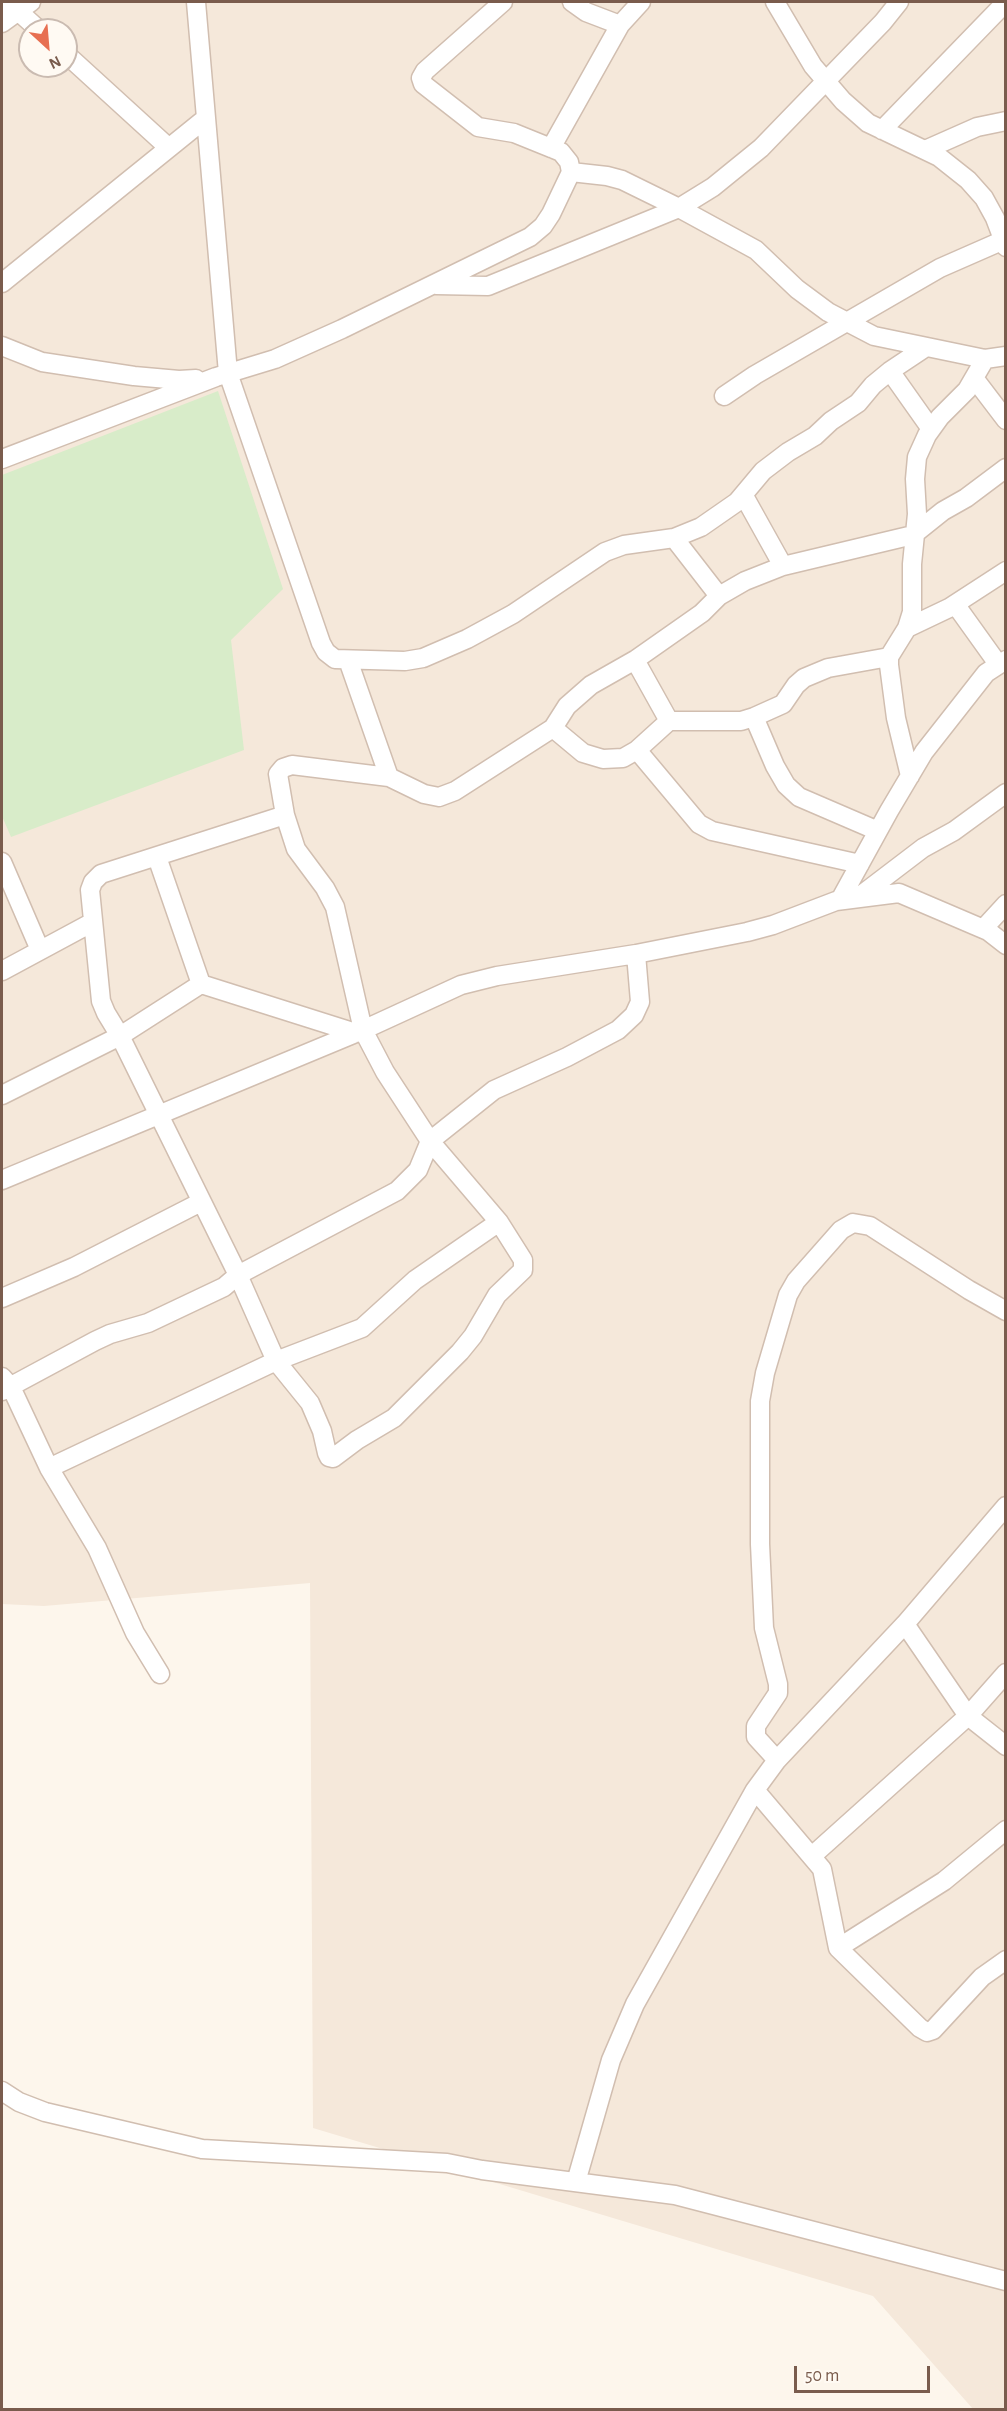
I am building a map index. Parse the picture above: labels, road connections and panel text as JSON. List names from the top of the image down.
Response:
{
  "scale_bar": "50 m",
  "north": "bottom right"
}
